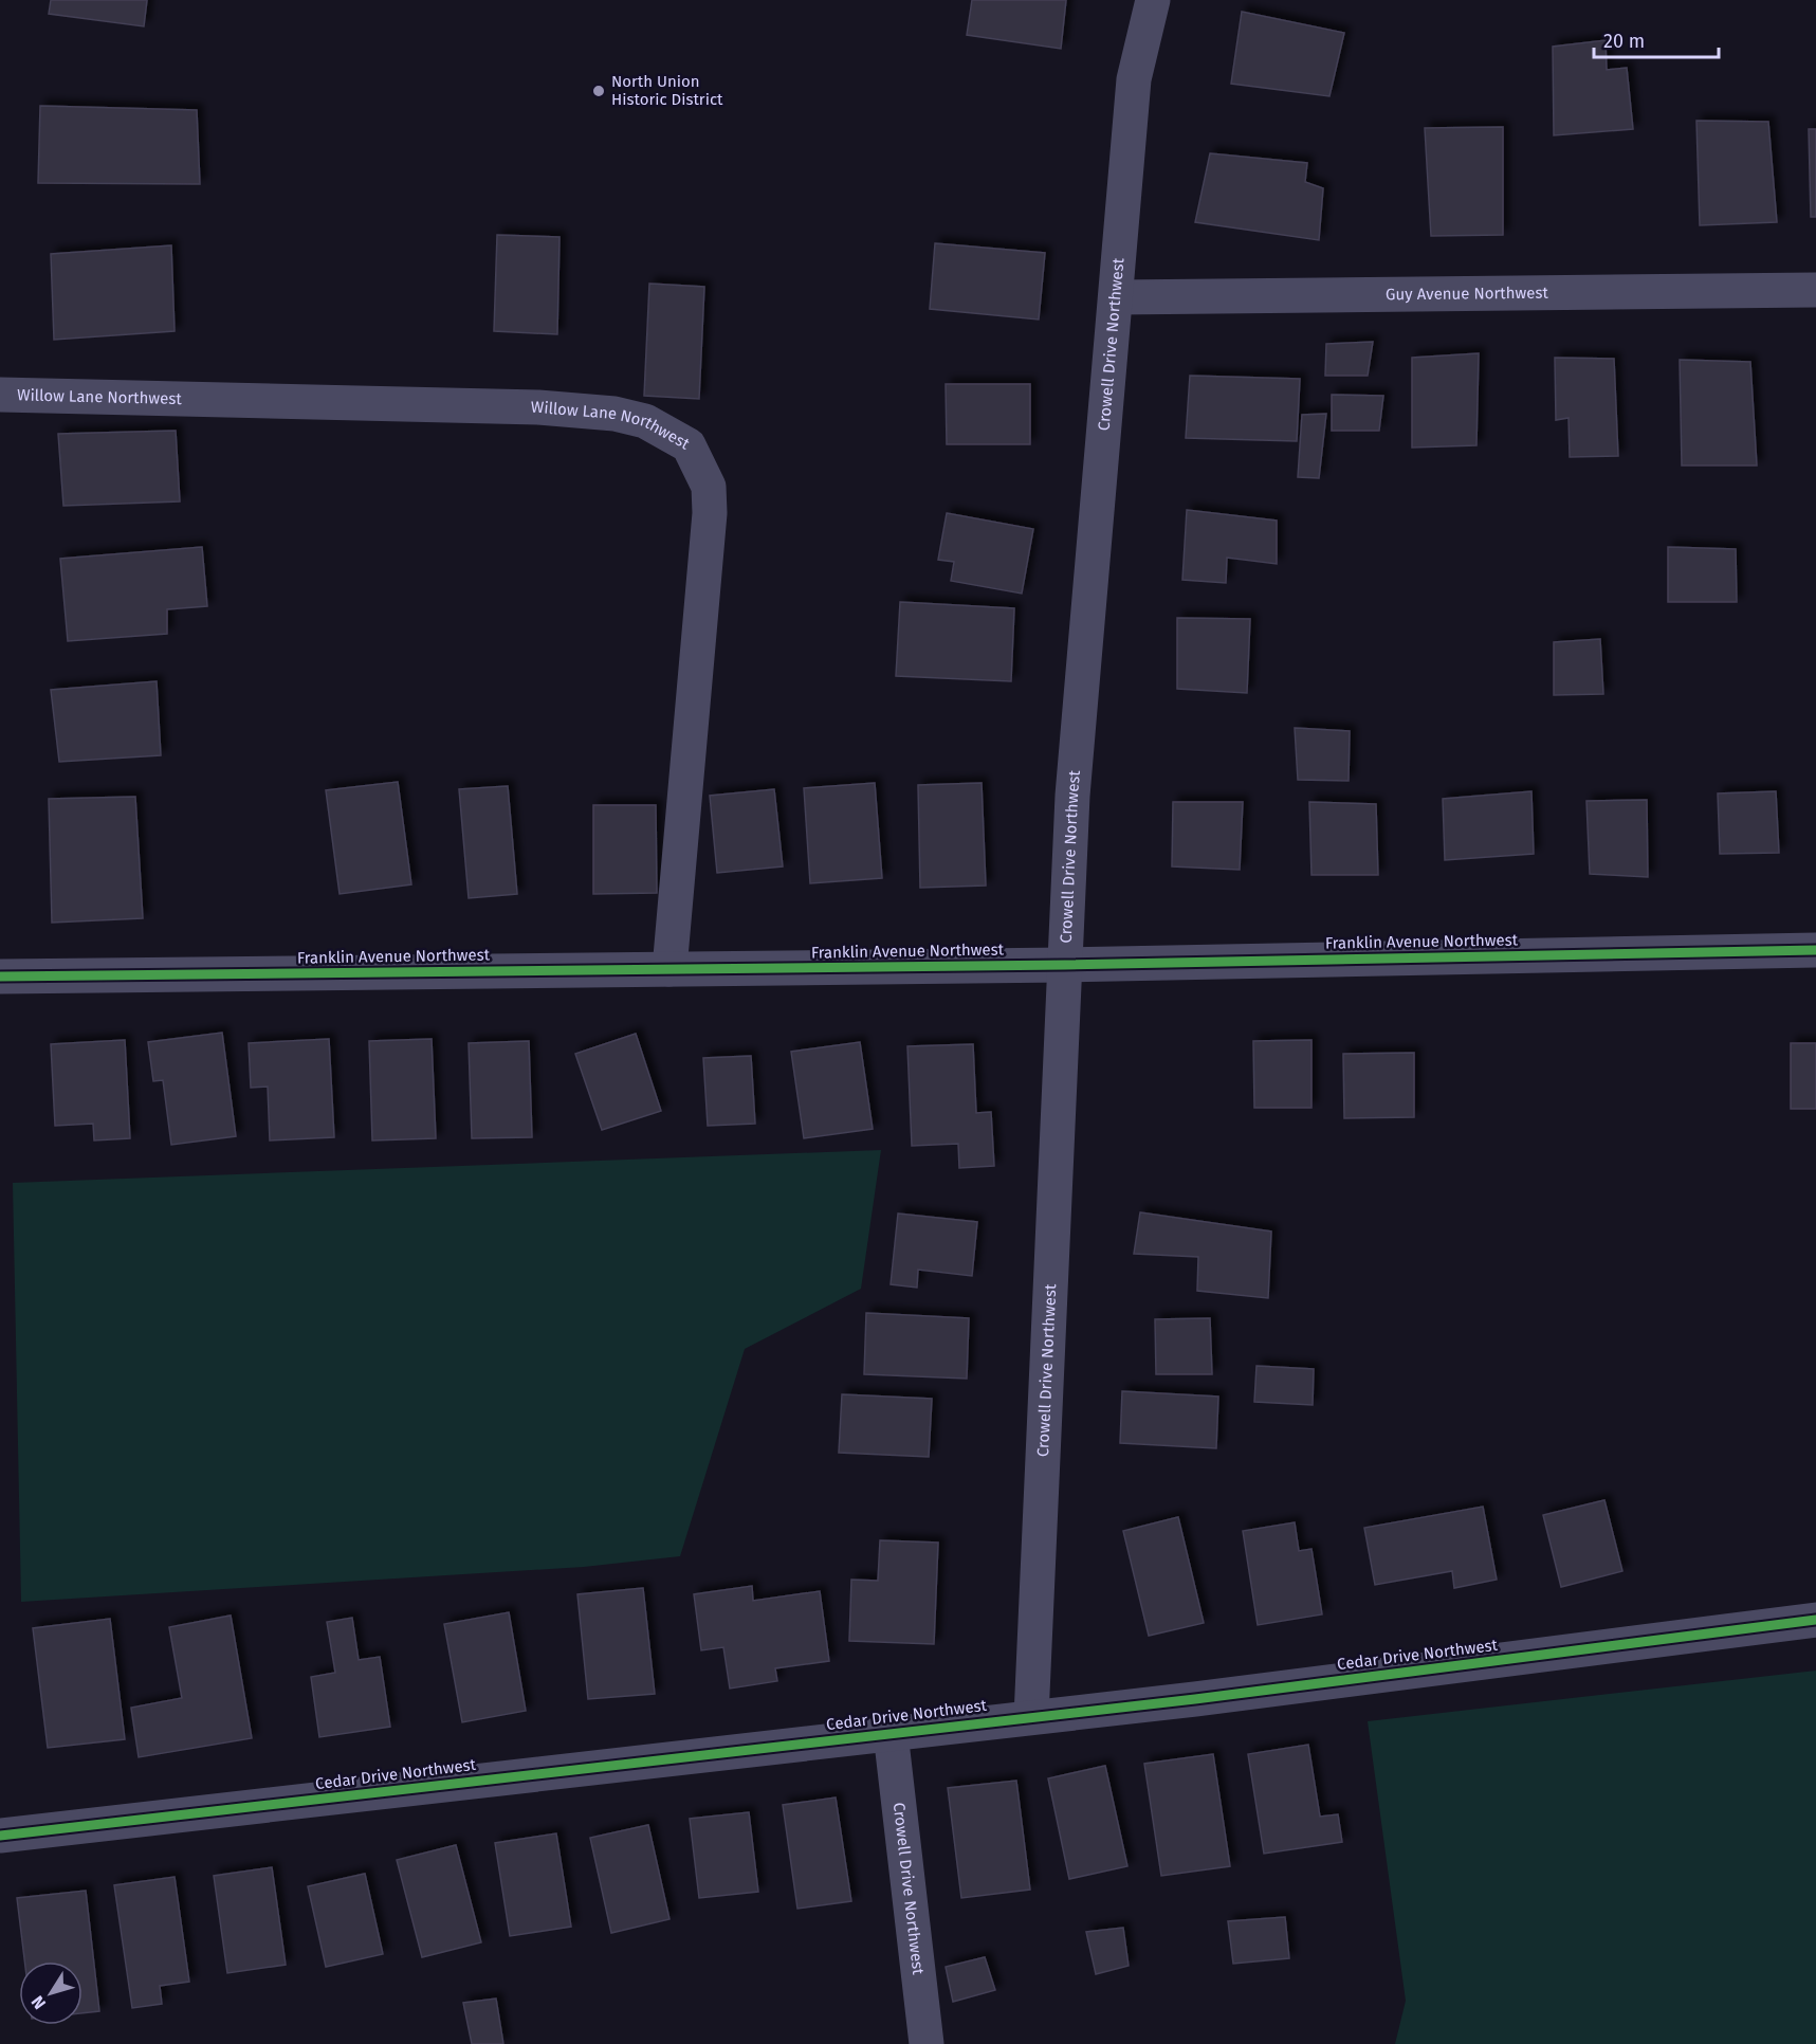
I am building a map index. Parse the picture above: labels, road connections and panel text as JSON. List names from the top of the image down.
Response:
{
  "streets": {
    "street": [
      "Guy Avenue Northwest",
      "Crowell Drive Northwest",
      "Willow Lane Northwest",
      "Franklin Avenue Northwest",
      "Cedar Drive Northwest"
    ]
  },
  "crossings": [
    ["Guy Avenue Northwest", "Crowell Drive Northwest"],
    ["Crowell Drive Northwest", "Franklin Avenue Northwest"],
    ["Crowell Drive Northwest", "Cedar Drive Northwest"],
    ["Willow Lane Northwest", "Franklin Avenue Northwest"]
  ],
  "places": ["North Union Historic District"],
  "scale_bar": "20 m",
  "north": "bottom left"
}
